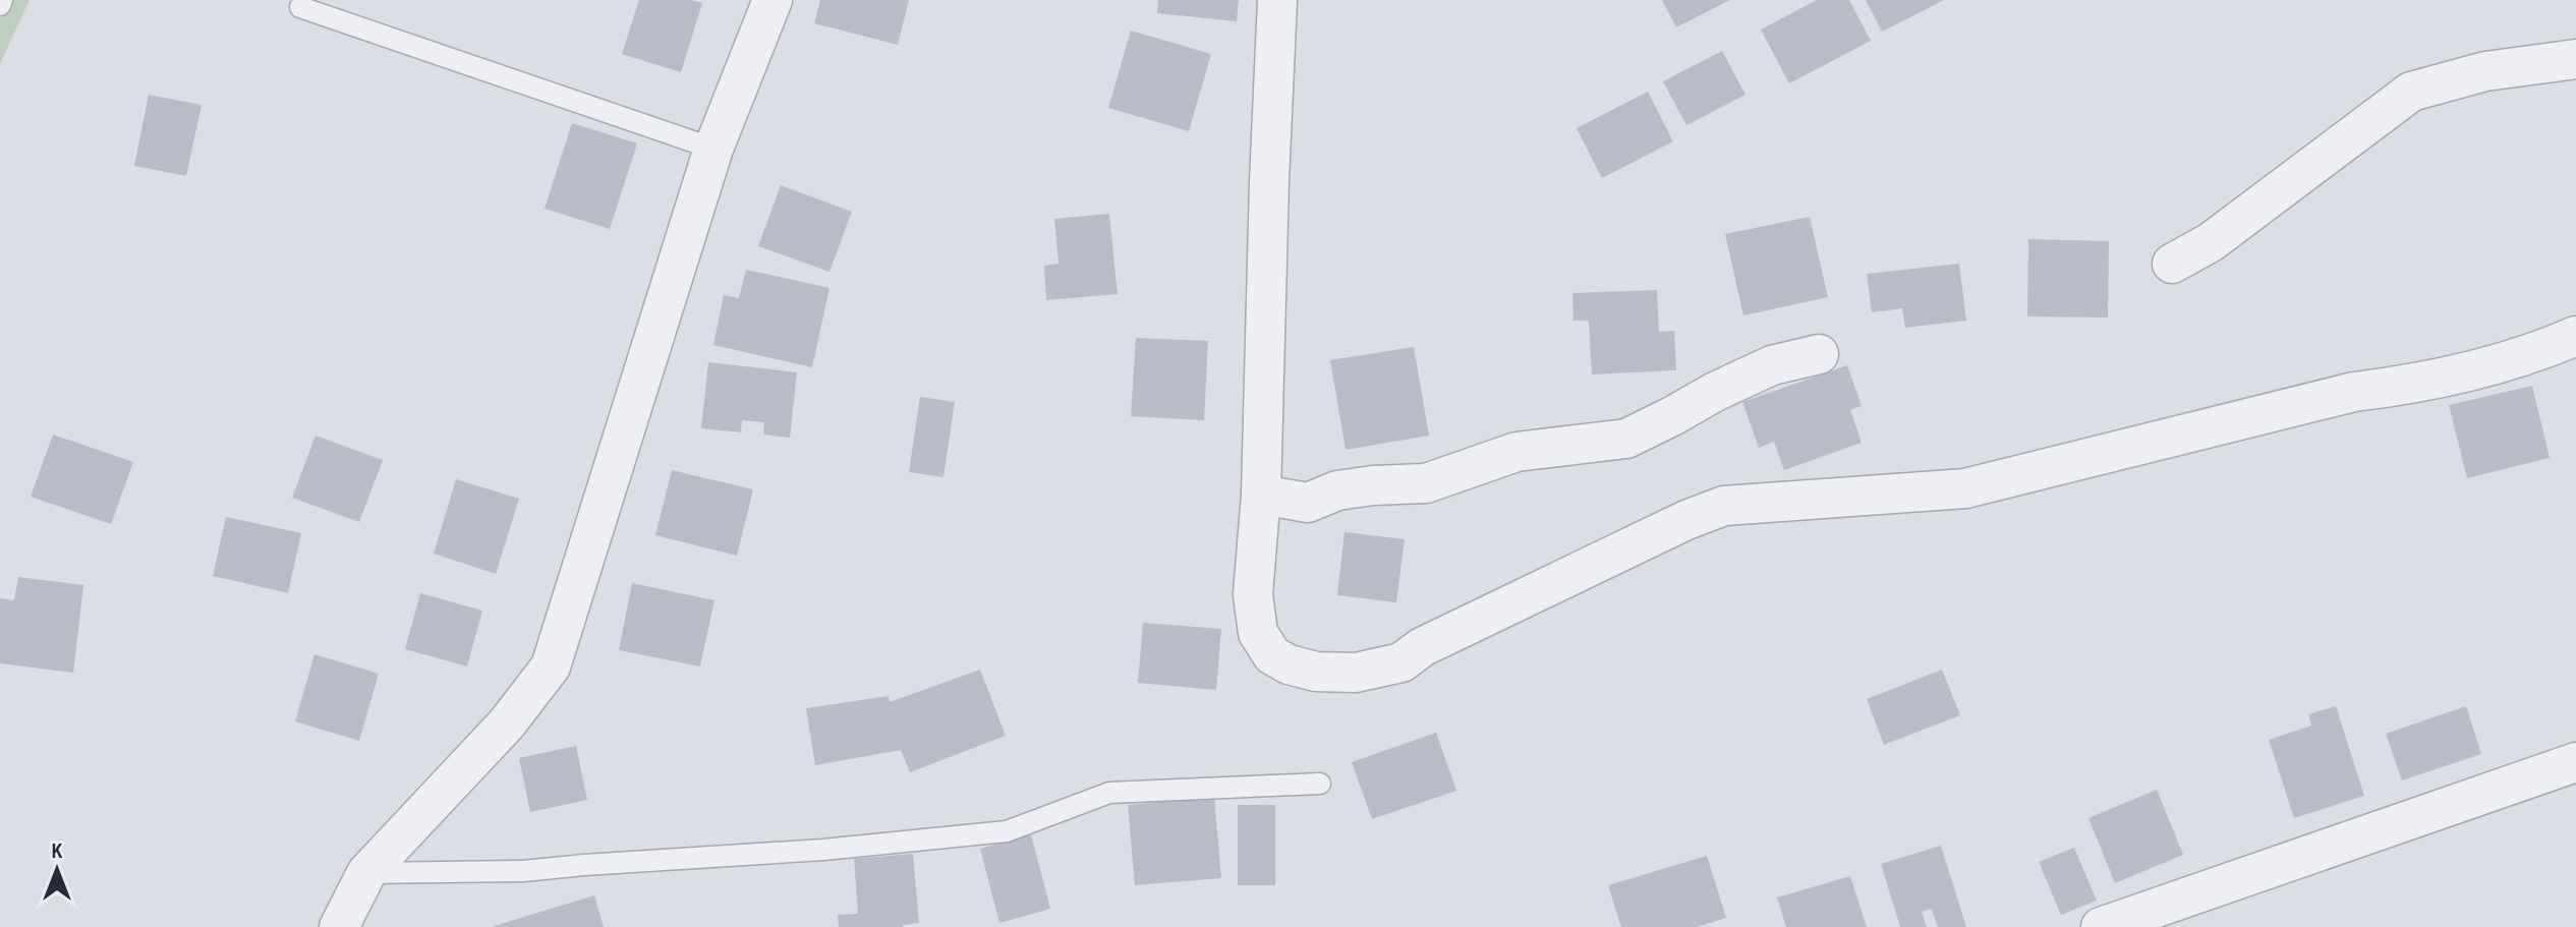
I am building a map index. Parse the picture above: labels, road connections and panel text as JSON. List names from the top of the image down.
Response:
{
  "north": "top"
}
